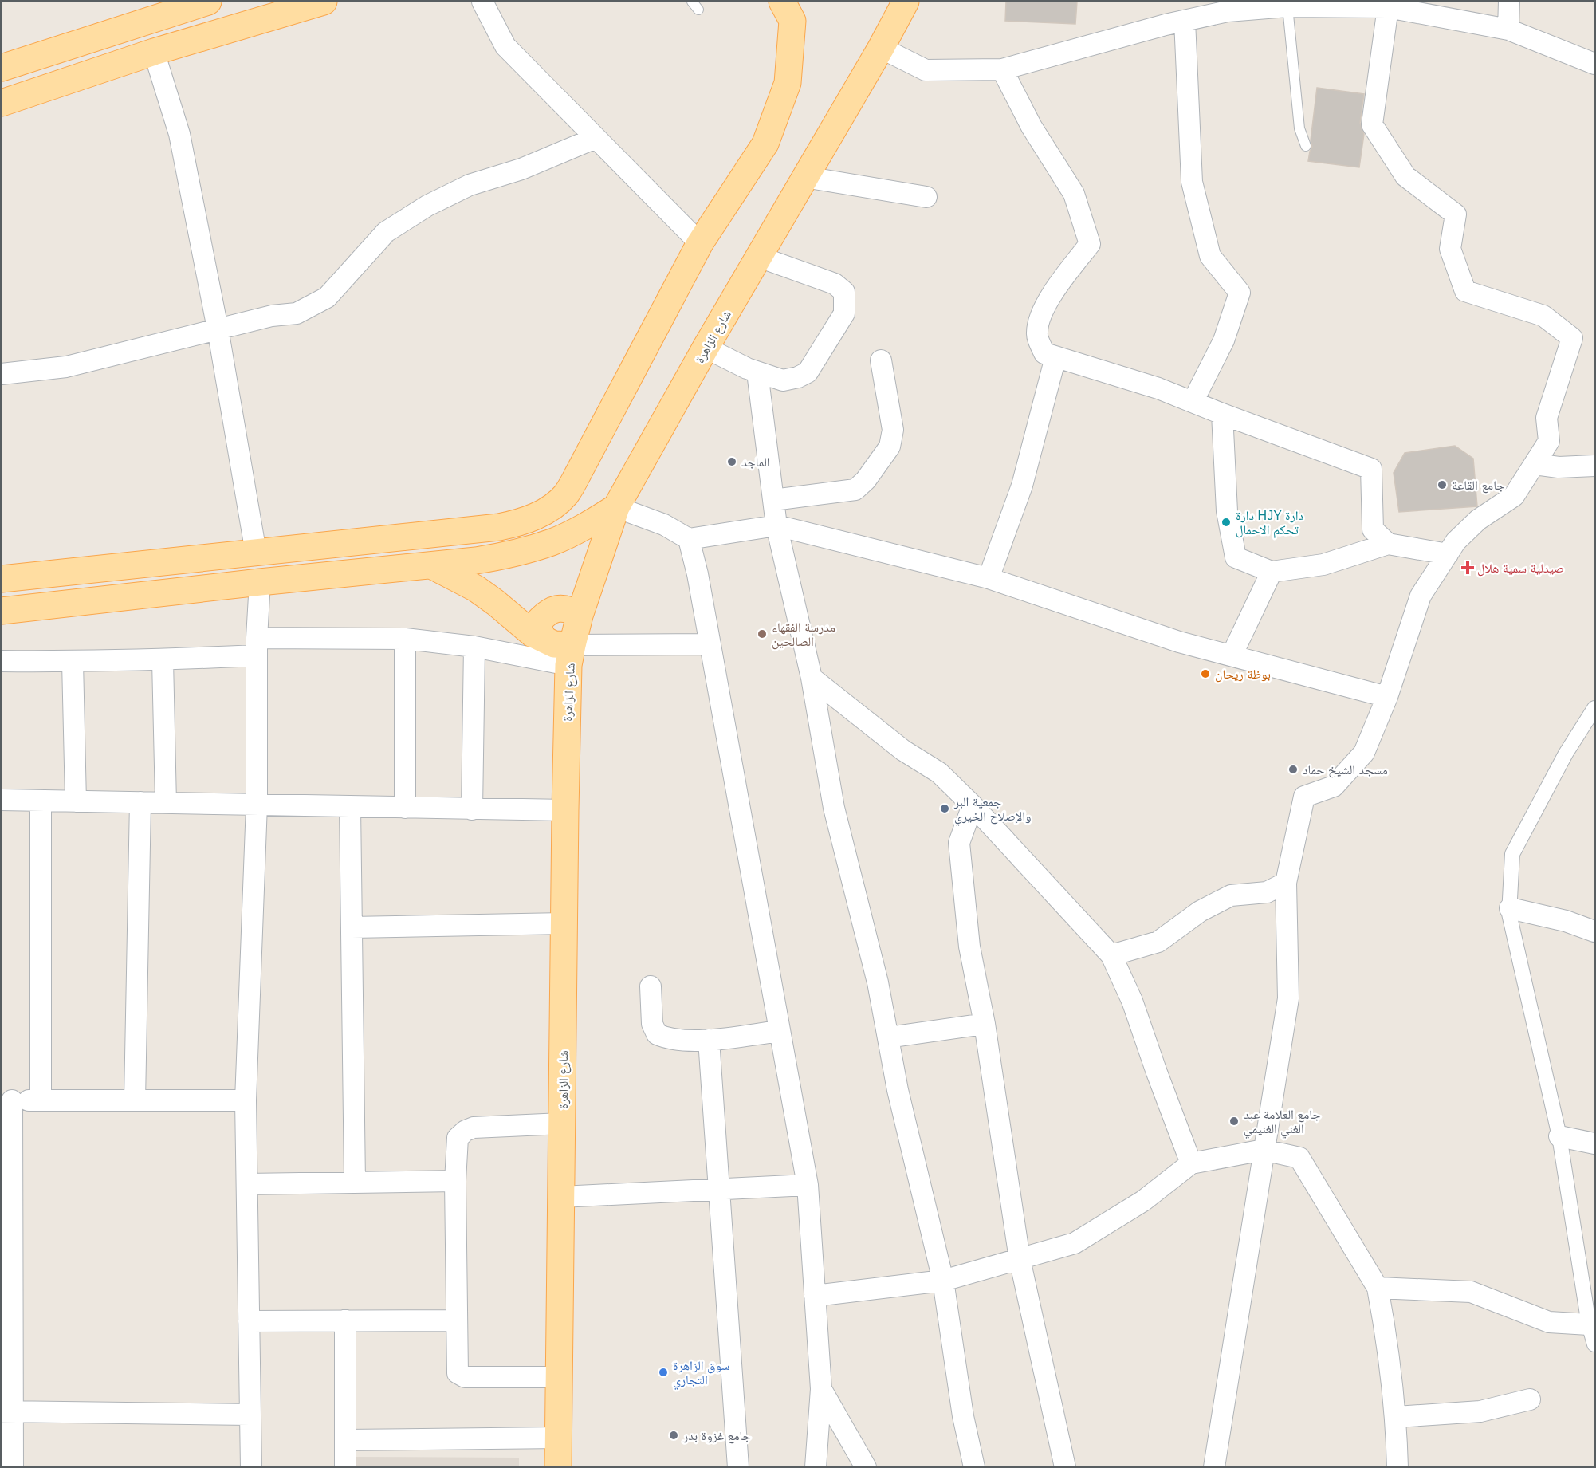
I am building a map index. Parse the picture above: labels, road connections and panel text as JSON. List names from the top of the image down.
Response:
{
  "streets": {
    "main road": ["شارع الزاهرة"]
  },
  "places": {
    "other": [
      "الماجد",
      "جامع القاعة",
      "دارة HJY دارة تحكم الاحمال",
      "مدرسة الفقهاء الصالحين",
      "بوظة ريحان",
      "مسجد الشيخ حماد",
      "جمعية البر والإصلاح الخيري",
      "جامع العلامة عبد الغني الغنيمي",
      "سوق الزاهرة التجاري",
      "جامع غزوة بدر"
    ],
    "health": ["صيدلية سمية هلال"]
  }
}
